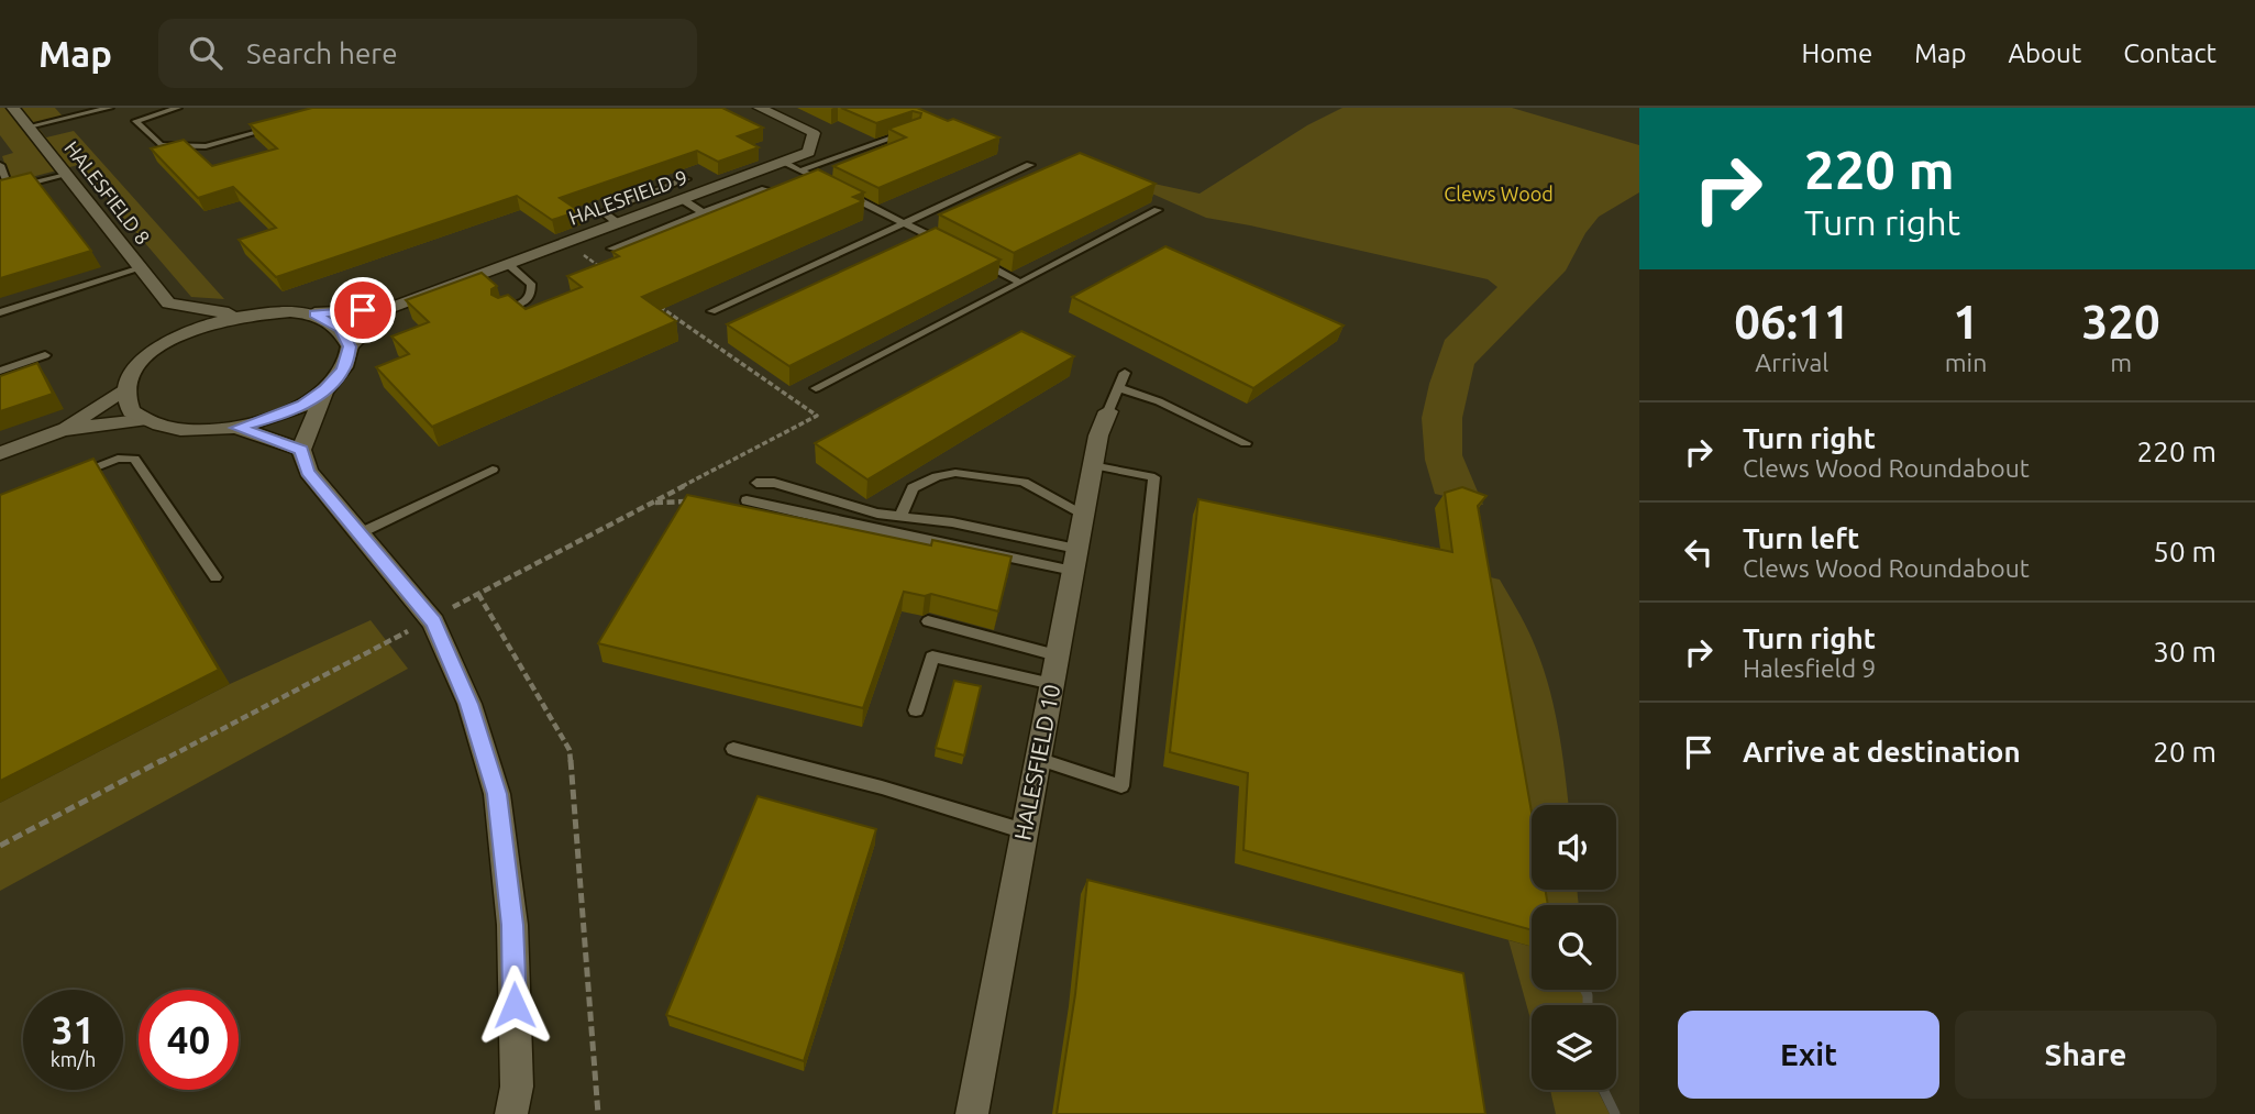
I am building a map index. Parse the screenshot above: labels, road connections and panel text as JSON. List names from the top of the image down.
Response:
{
  "streets": {
    "street": ["HALESFIELD 8", "HALESFIELD 9", "HALESFIELD 10"]
  },
  "parks": ["Clews Wood"],
  "page": {
    "header": "Map",
    "search": "Search here",
    "nav": [
      "Home",
      "Map",
      "About",
      "Contact"
    ],
    "turn": ["220 m", "Turn right"],
    "eta": [
      "06:11",
      "Arrival",
      "1",
      "min",
      "320",
      "m"
    ],
    "list": [
      {
        "name": "Turn right",
        "note": "Clews Wood Roundabout",
        "value": "220 m"
      },
      {
        "name": "Turn left",
        "note": "Clews Wood Roundabout",
        "value": "50 m"
      },
      {
        "name": "Turn right",
        "note": "Halesfield 9",
        "value": "30 m"
      },
      {
        "name": "Arrive at destination",
        "value": "20 m"
      }
    ],
    "speed": "31 km/h",
    "limit": "40",
    "buttons": ["Exit", "Share"]
  }
}
